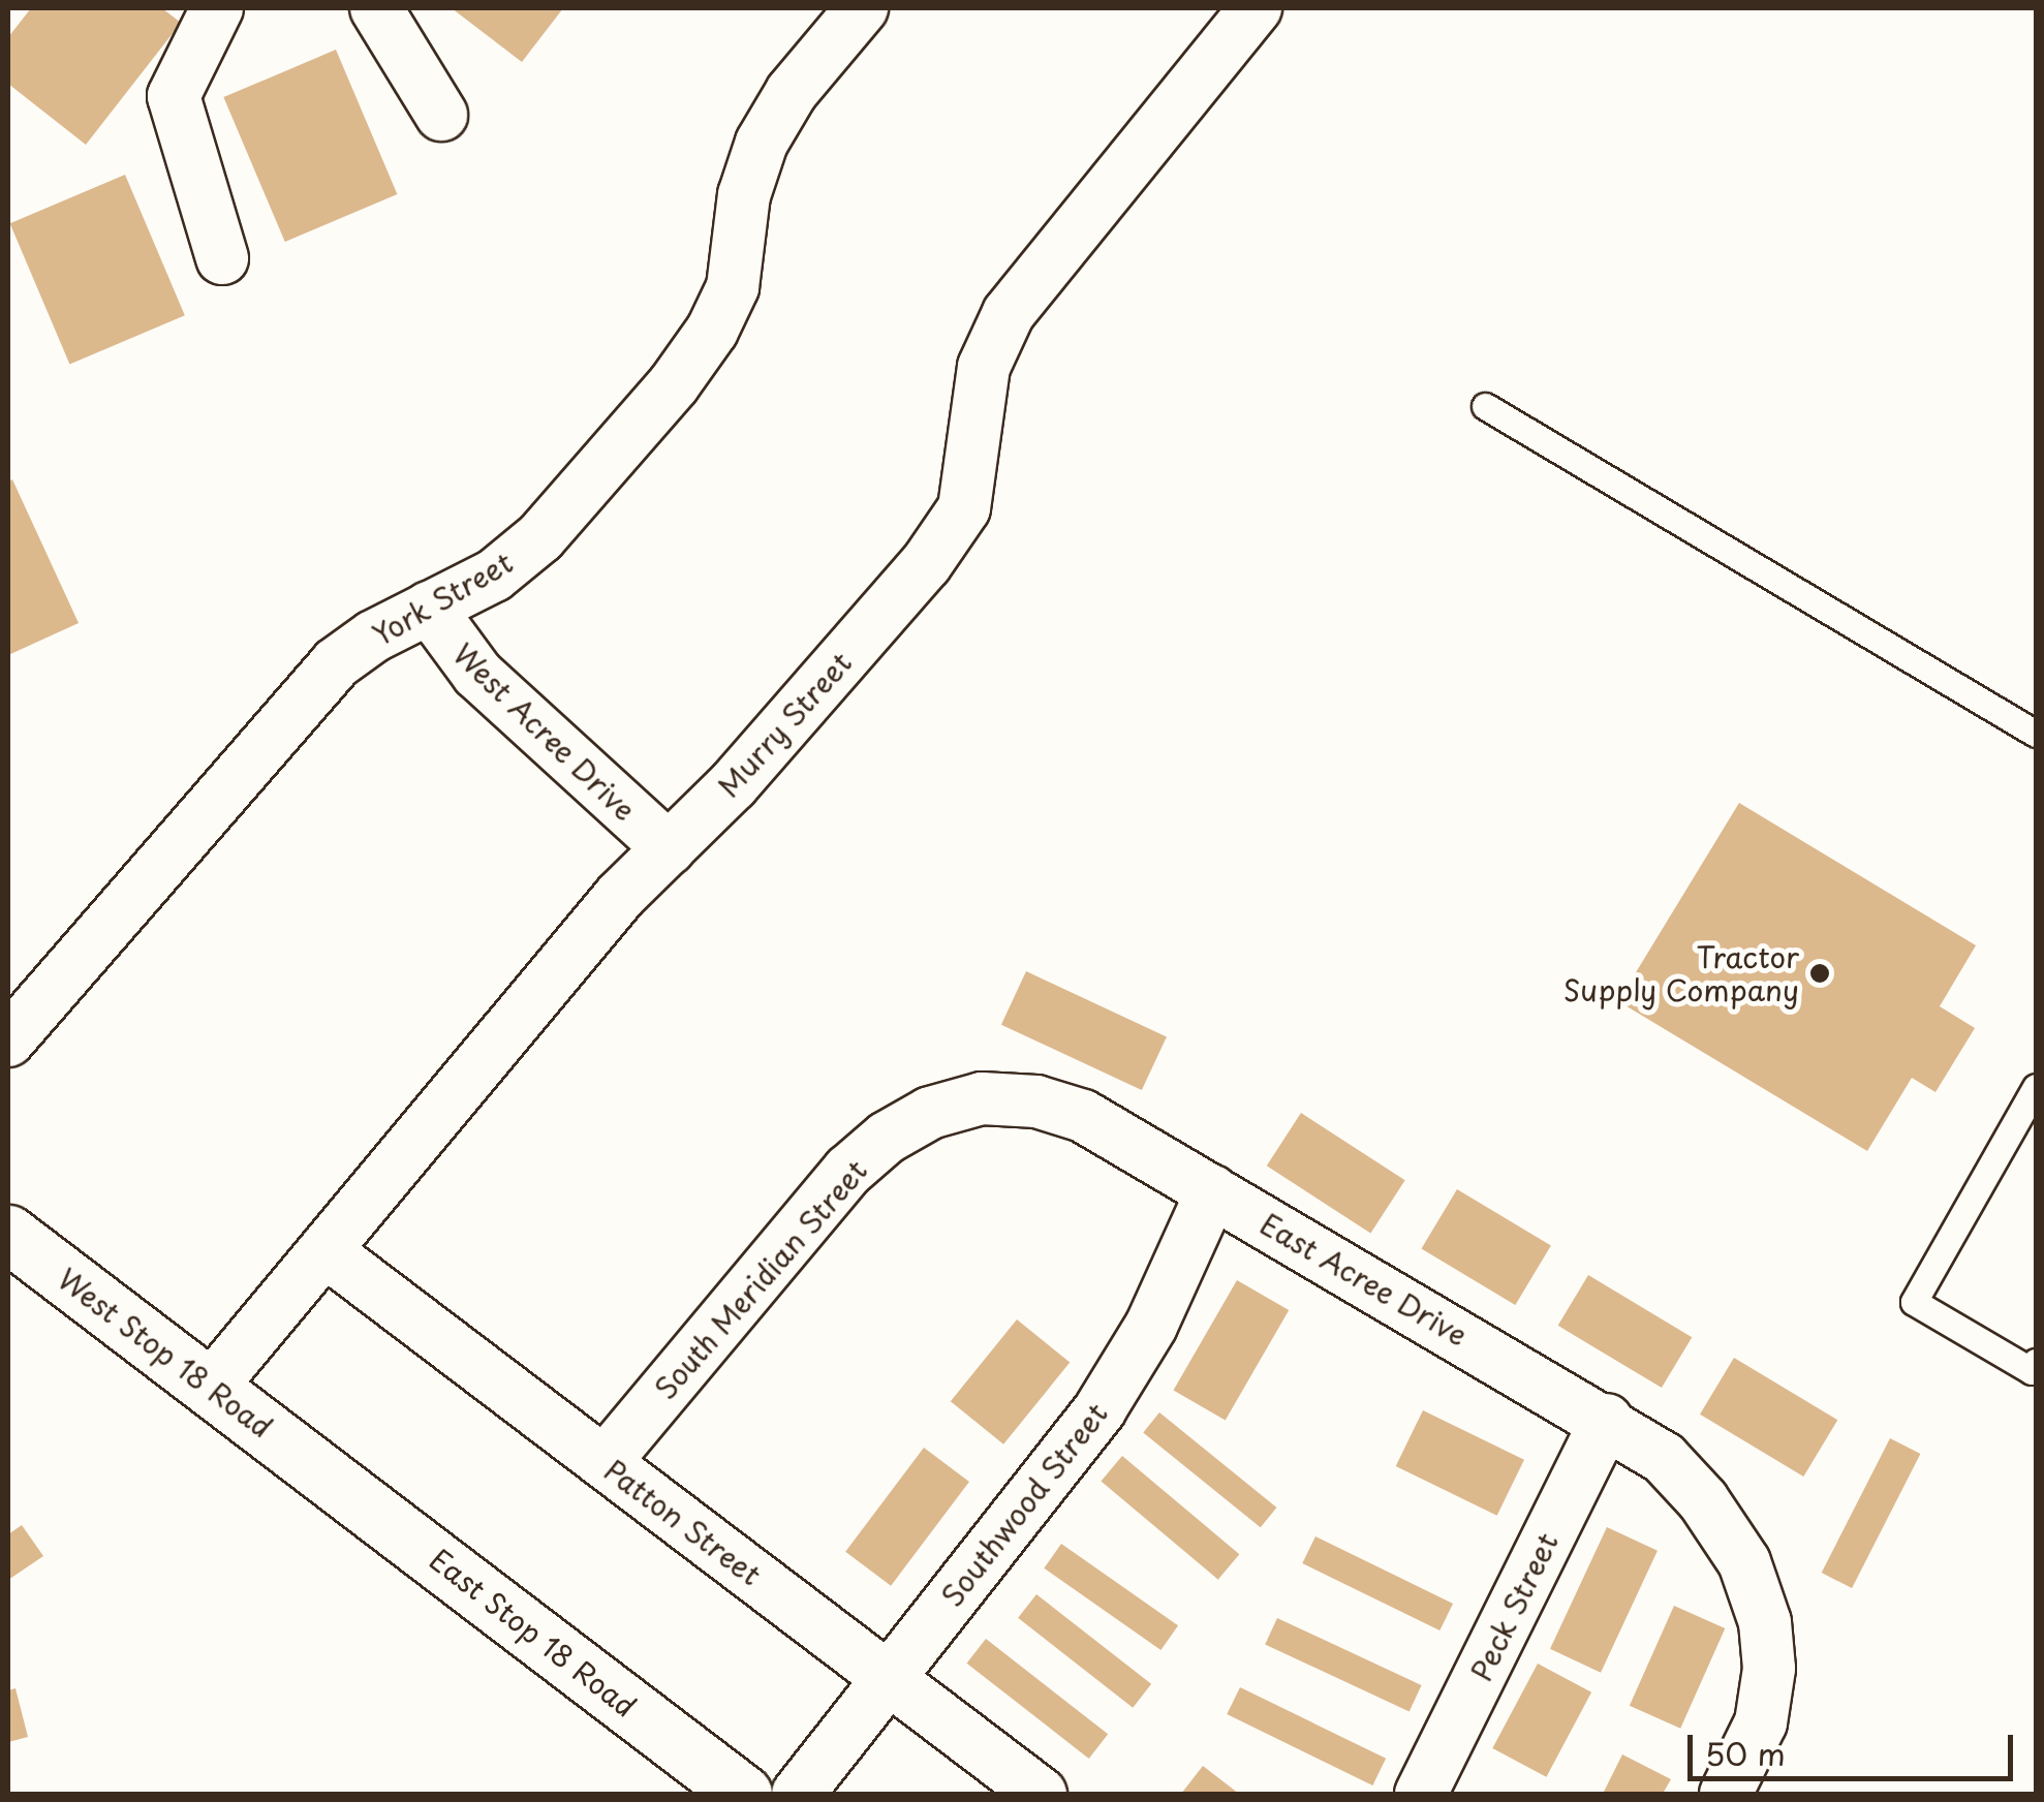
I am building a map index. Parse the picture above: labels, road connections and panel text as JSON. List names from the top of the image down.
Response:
{
  "streets": {
    "street": [
      "York Street",
      "Murry Street",
      "West Acree Drive",
      "South Meridian Street",
      "East Acree Drive",
      "West Stop 18 Road",
      "Southwood Street",
      "Patton Street",
      "Peck Street",
      "East Stop 18 Road"
    ]
  },
  "crossings": [
    ["York Street", "West Acree Drive"],
    ["Murry Street", "West Acree Drive"],
    ["Murry Street", "West Stop 18 Road"],
    ["Murry Street", "Patton Street"],
    ["South Meridian Street", "East Acree Drive"],
    ["South Meridian Street", "Patton Street"],
    ["East Acree Drive", "Southwood Street"],
    ["East Acree Drive", "Peck Street"],
    ["West Stop 18 Road", "East Stop 18 Road"],
    ["Southwood Street", "Patton Street"]
  ],
  "places": ["Tractor Supply Company"],
  "scale_bar": "50 m"
}
